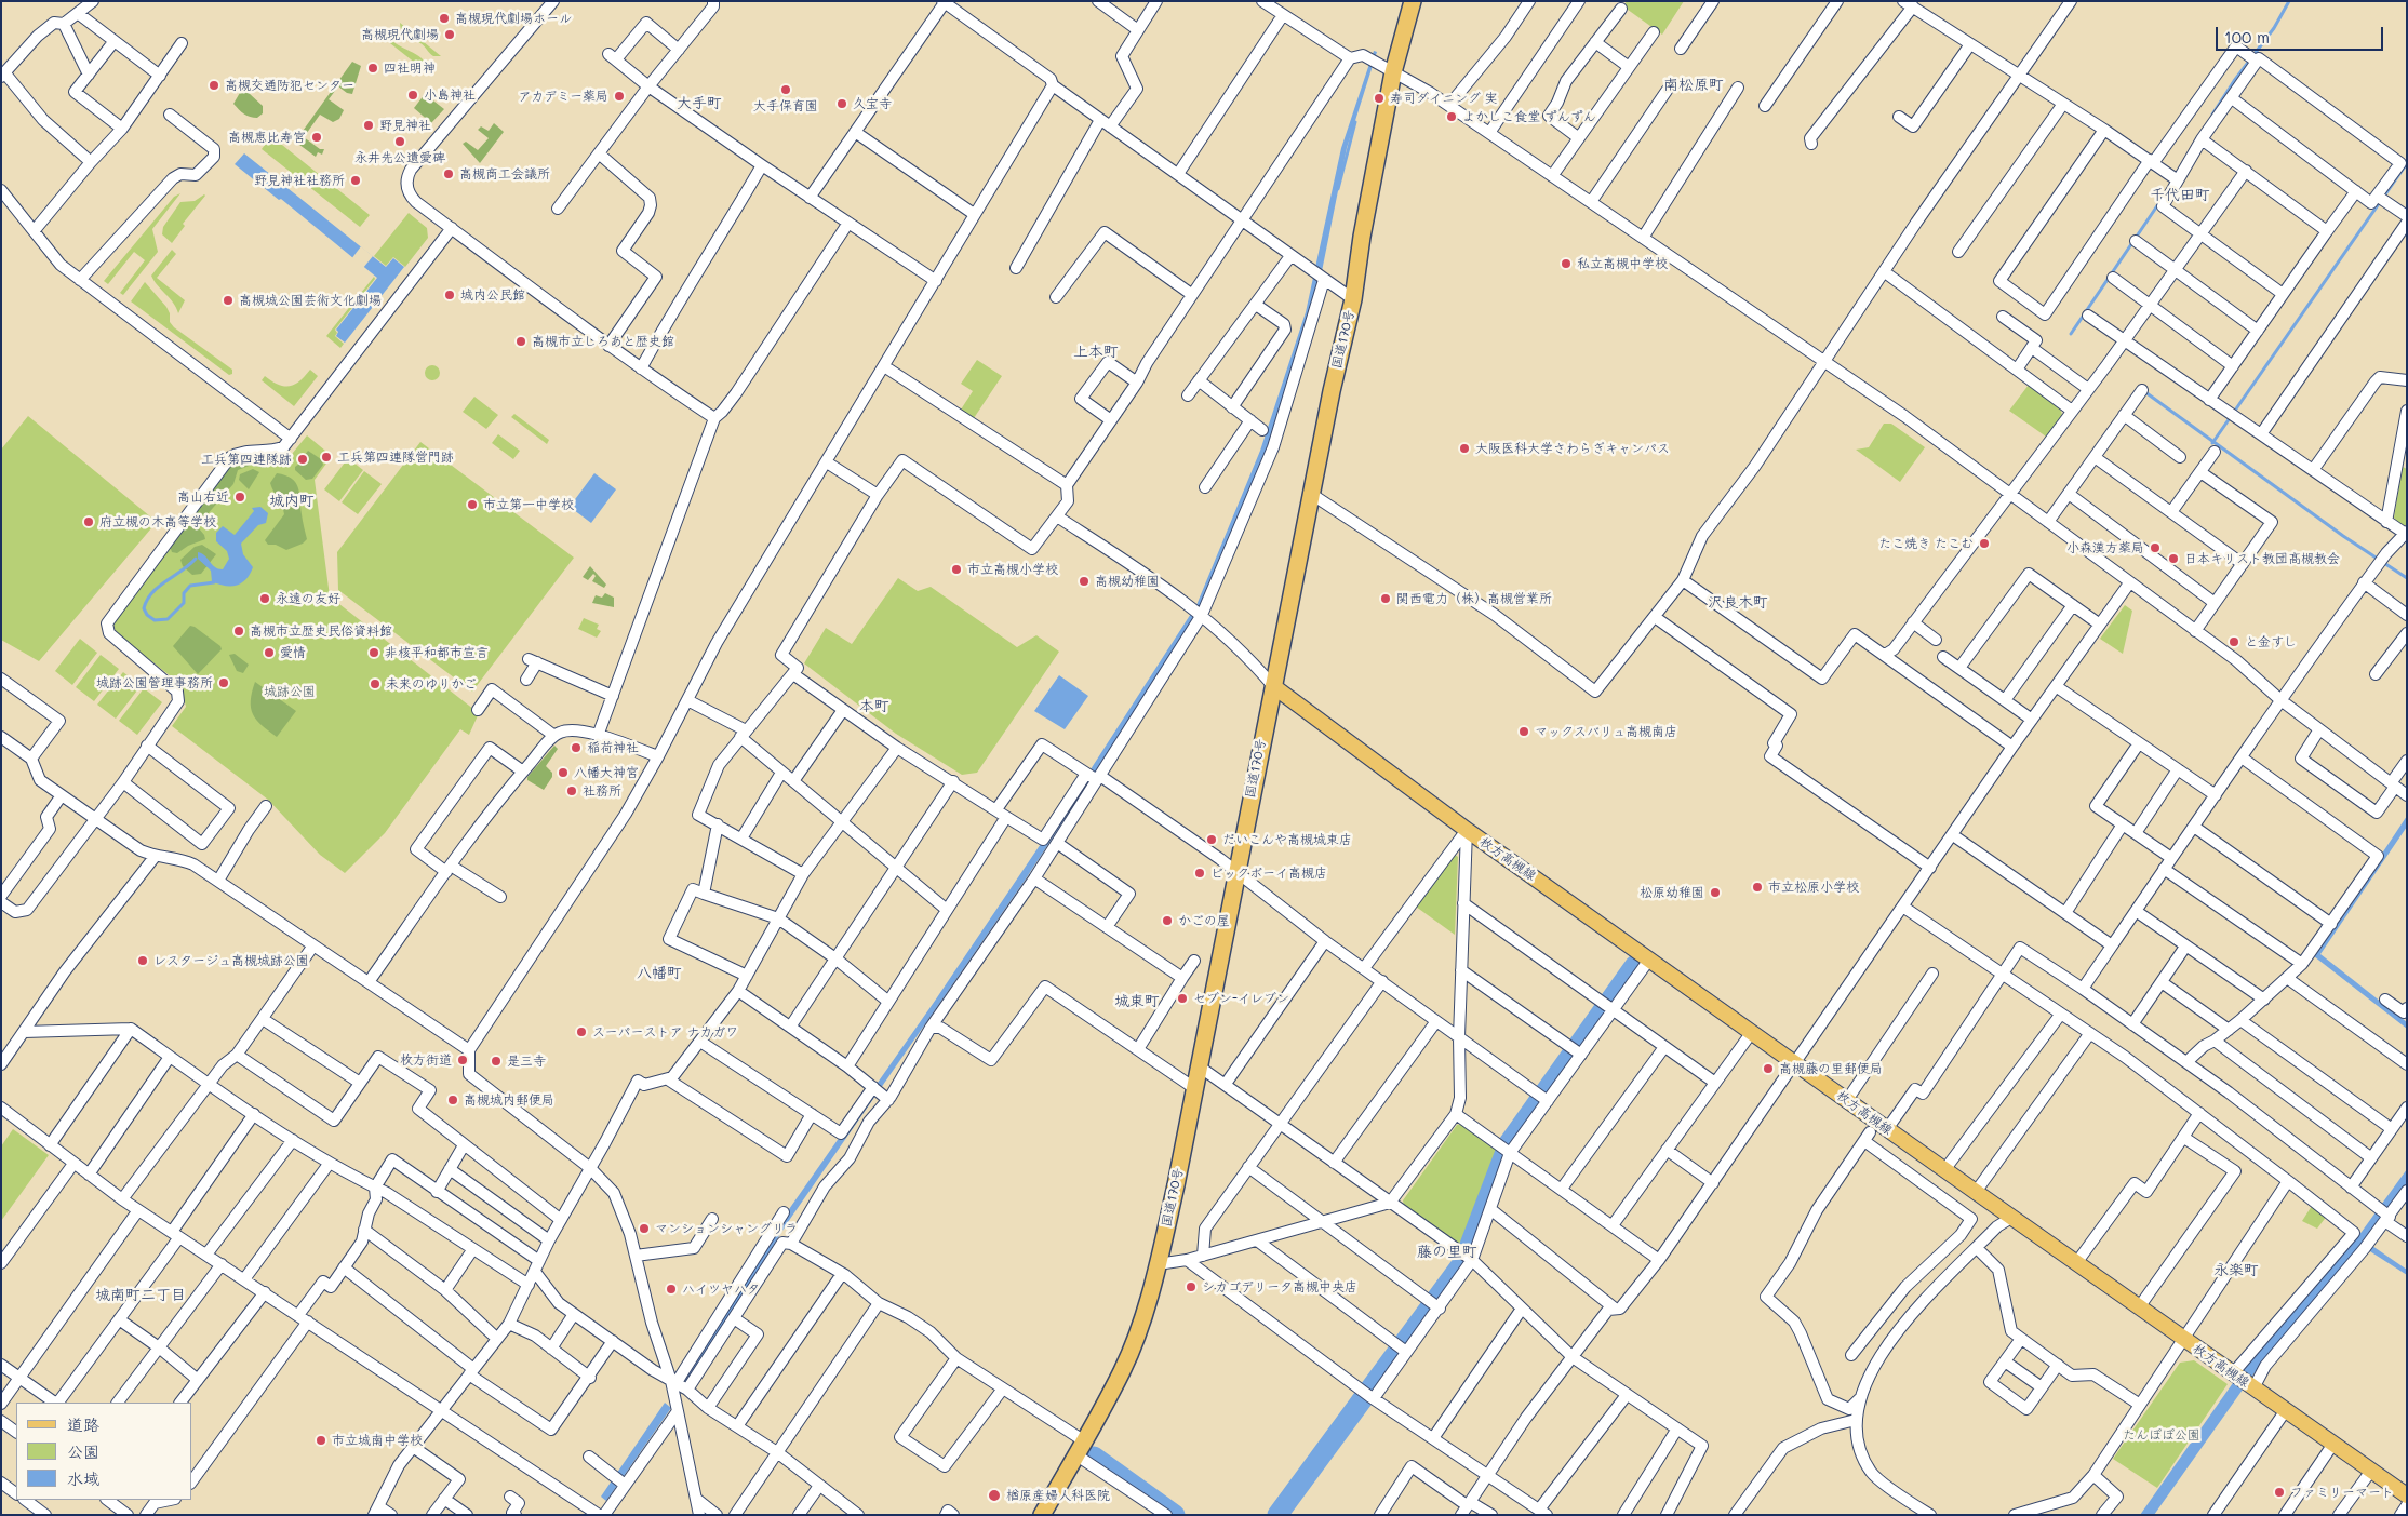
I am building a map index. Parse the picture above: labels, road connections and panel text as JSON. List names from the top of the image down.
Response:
{
  "streets": {
    "highway": ["国道170号"],
    "main road": ["枚方高槻線"]
  },
  "crossings": [
    ["国道170号", "枚方高槻線"]
  ],
  "districts": [
    "南松原町",
    "大手町",
    "千代田町",
    "上本町",
    "城内町",
    "沢良木町",
    "本町",
    "八幡町",
    "城東町",
    "藤の里町",
    "永楽町",
    "城南町二丁目"
  ],
  "parks": ["城跡公園", "たんぽぽ公園"],
  "places": [
    "高槻現代劇場ホール",
    "高槻現代劇場",
    "四社明神",
    "高槻交通防犯センター",
    "大手保育園",
    "小島神社",
    "アカデミー薬局",
    "寿司ダイニング 実",
    "久宝寺",
    "よかしこ食堂 ずんずん",
    "野見神社",
    "高槻恵比寿宮",
    "永井先公遺愛碑",
    "高槻商工会議所",
    "野見神社社務所",
    "私立高槻中学校",
    "城内公民館",
    "高槻城公園芸術文化劇場",
    "高槻市立しろあと歴史館",
    "大阪医科大学さわらぎキャンパス",
    "工兵第四連隊営門跡",
    "工兵第四連隊跡",
    "高山右近",
    "市立第一中学校",
    "府立槻の木高等学校",
    "たこ焼き たこむ",
    "小森漢方薬局",
    "日本キリスト教団髙槻教会",
    "市立高槻小学校",
    "高槻幼稚園",
    "永遠の友好",
    "関西電力（株）高槻営業所",
    "高槻市立歴史民俗資料館",
    "と金すし",
    "愛情",
    "非核平和都市宣言",
    "城跡公園管理事務所",
    "未来のゆりかご",
    "マックスバリュ高槻南店",
    "稲荷神社",
    "八幡大神宮",
    "社務所",
    "だいこんや高槻城東店",
    "ビックボーイ高槻店",
    "市立松原小学校",
    "松原幼稚園",
    "かごの屋",
    "レスタージュ高槻城跡公園",
    "セブン-イレブン",
    "スーパーストア ナカガワ",
    "枚方街道",
    "是三寺",
    "高槻藤の里郵便局",
    "高槻城内郵便局",
    "マンションシャングリラ",
    "シカゴデリータ高槻中央店",
    "ハイツヤハタ",
    "市立城南中学校",
    "ファミリーマート",
    "楢原産婦人科医院"
  ],
  "legend": ["道路", "公園", "水域"],
  "scale_bar": "100 m"
}
